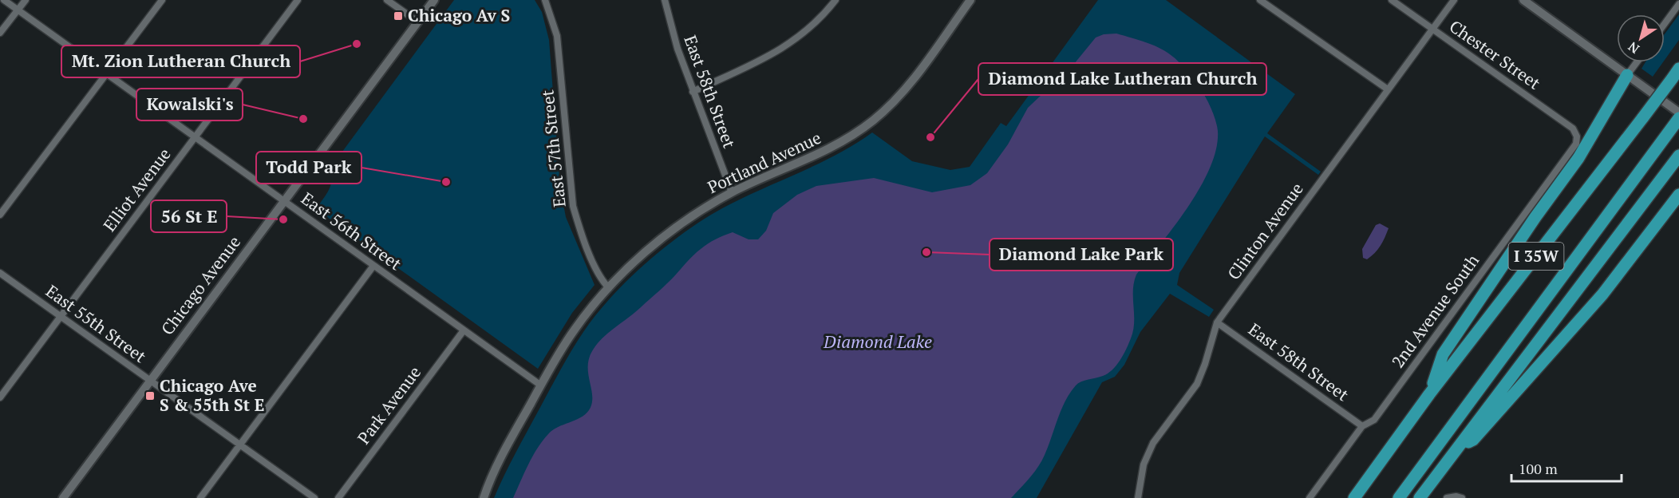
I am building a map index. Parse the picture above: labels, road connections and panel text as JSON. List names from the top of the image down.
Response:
{
  "streets": {
    "highway": ["I 35W"],
    "street": [
      "Chester Street",
      "East 58th Street",
      "East 57th Street",
      "Portland Avenue",
      "Elliot Avenue",
      "East 56th Street",
      "Clinton Avenue",
      "Chicago Avenue",
      "2nd Avenue South",
      "East 55th Street",
      "Park Avenue"
    ]
  },
  "crossings": [
    ["Chester Street", "Clinton Avenue"],
    ["Chester Street", "2nd Avenue South"],
    ["East 58th Street", "Portland Avenue"],
    ["East 58th Street", "Clinton Avenue"],
    ["East 58th Street", "2nd Avenue South"],
    ["East 57th Street", "Portland Avenue"],
    ["Portland Avenue", "East 56th Street"],
    ["Elliot Avenue", "East 56th Street"],
    ["Elliot Avenue", "East 55th Street"],
    ["East 56th Street", "Chicago Avenue"],
    ["East 56th Street", "Park Avenue"],
    ["Chicago Avenue", "East 55th Street"]
  ],
  "water": ["Diamond Lake"],
  "places": {
    "transit": ["Chicago Av S", "Chicago Ave S & 55th St E"],
    "other": [
      "Mt. Zion Lutheran Church",
      "Kowalski's",
      "Diamond Lake Lutheran Church",
      "Todd Park",
      "56 St E",
      "Diamond Lake Park"
    ]
  },
  "scale_bar": "100 m",
  "north": "bottom left"
}
